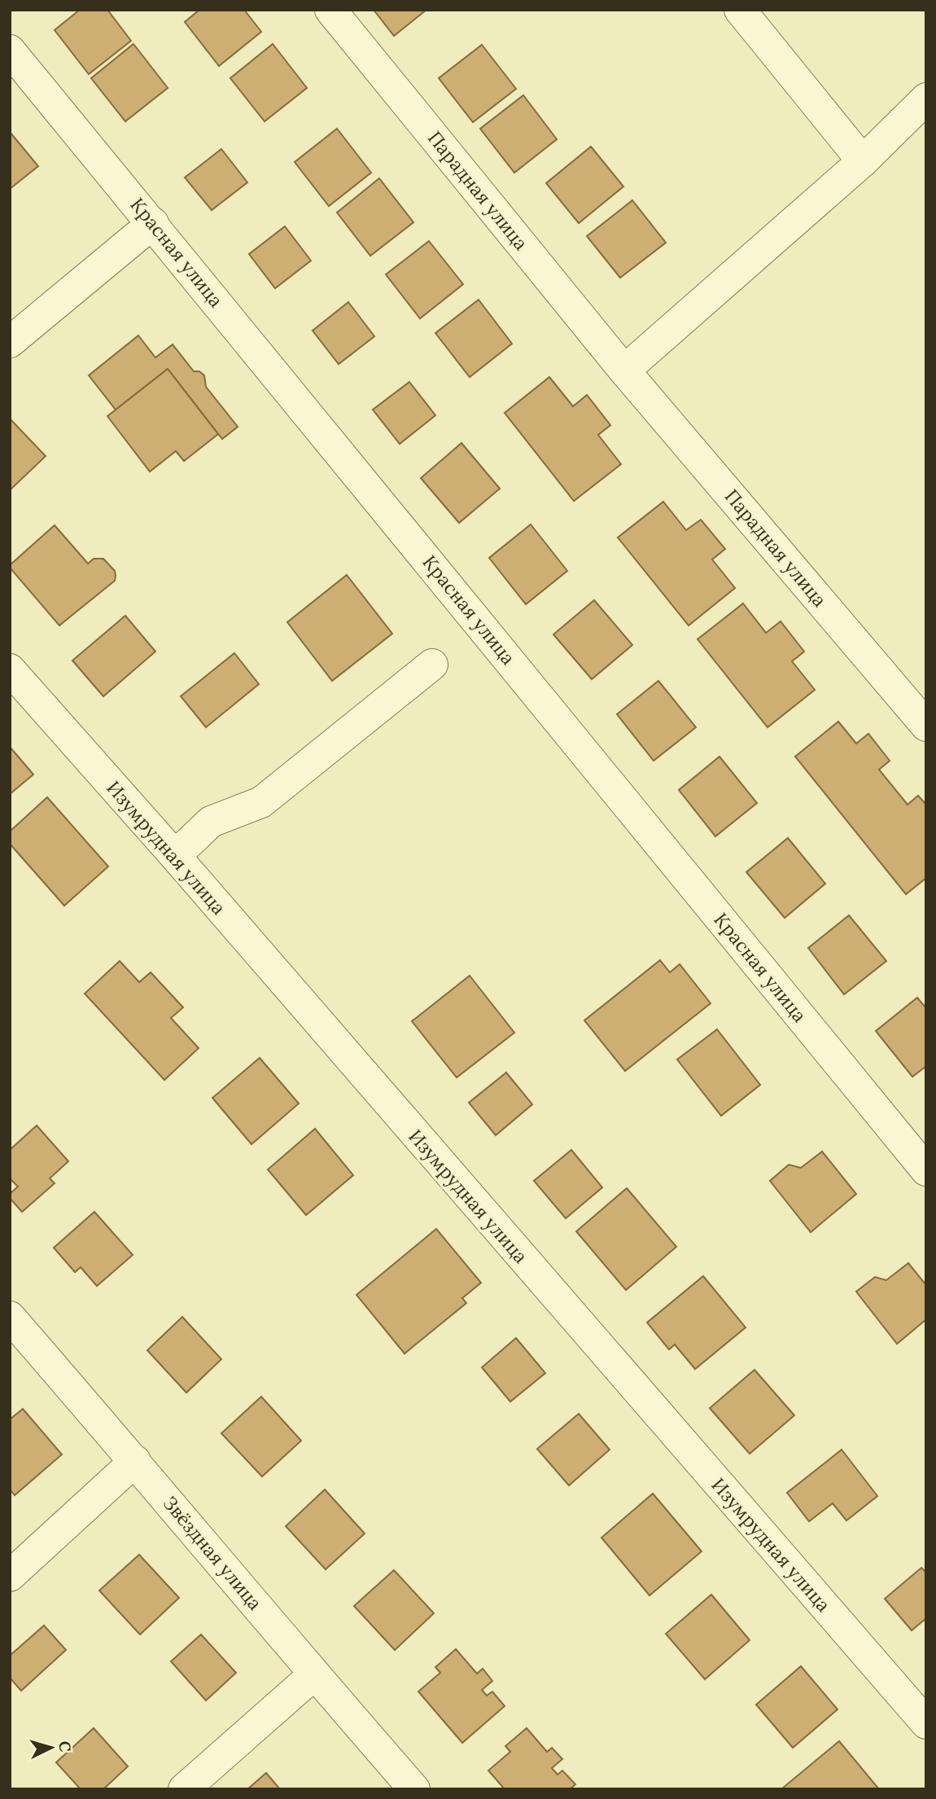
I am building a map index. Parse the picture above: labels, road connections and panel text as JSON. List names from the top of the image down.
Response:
{
  "streets": {
    "street": [
      "Парадная улица",
      "Красная улица",
      "Изумрудная улица",
      "Звёздная улица"
    ]
  },
  "north": "right"
}
